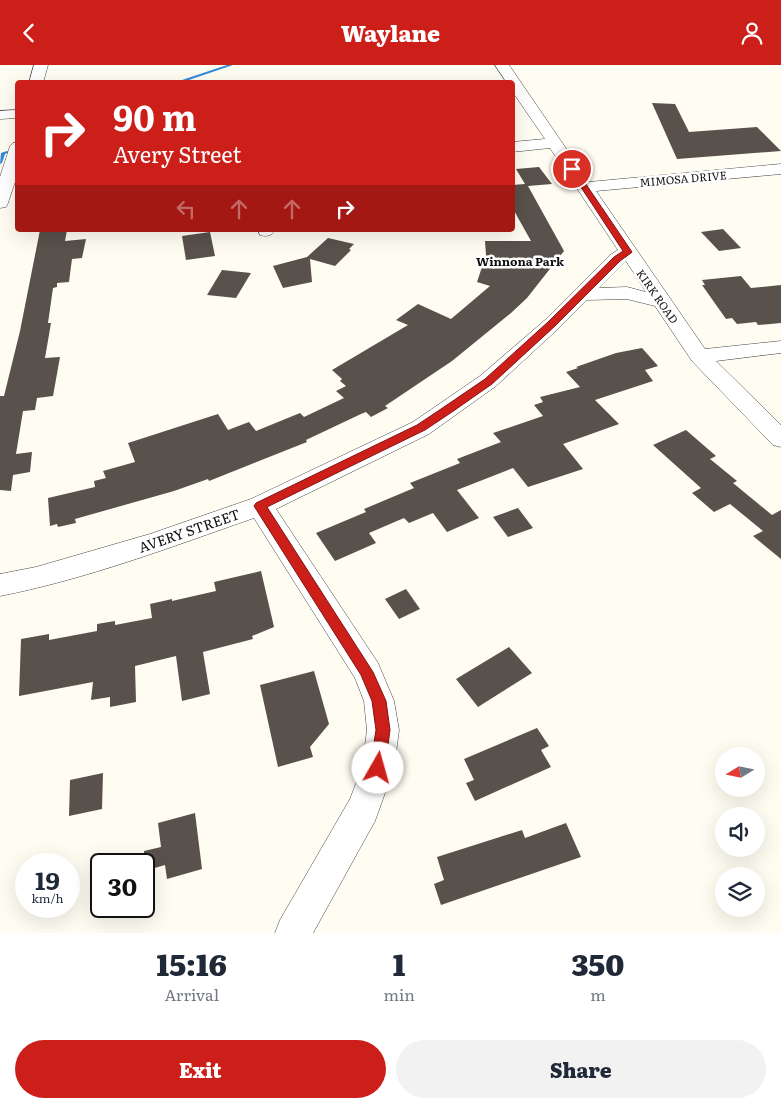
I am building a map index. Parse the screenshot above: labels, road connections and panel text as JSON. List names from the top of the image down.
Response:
{
  "streets": {
    "street": ["MIMOSA DRIVE", "KIRK ROAD", "AVERY STREET"]
  },
  "crossings": [
    ["MIMOSA DRIVE", "KIRK ROAD"],
    ["KIRK ROAD", "AVERY STREET"]
  ],
  "districts": ["Winnona Park"],
  "north": "left",
  "page": {
    "header": "Waylane",
    "turn": ["90 m", "Avery Street"],
    "speed": "19 km/h",
    "limit": "30",
    "eta": [
      "15:16",
      "Arrival",
      "1",
      "min",
      "350",
      "m"
    ],
    "buttons": ["Exit", "Share"]
  }
}
